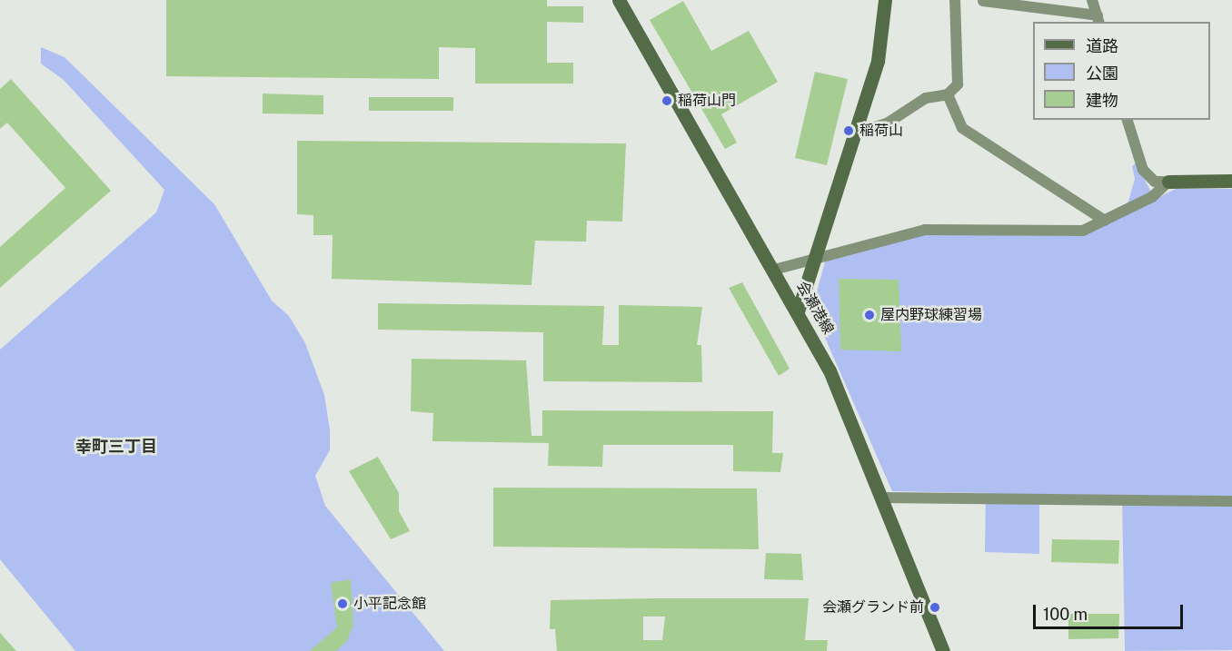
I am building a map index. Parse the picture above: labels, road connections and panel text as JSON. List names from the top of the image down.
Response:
{
  "streets": {
    "main road": ["会瀬港線"]
  },
  "districts": ["幸町三丁目"],
  "places": [
    "稲荷山門",
    "稲荷山",
    "屋内野球練習場",
    "小平記念館",
    "会瀬グランド前"
  ],
  "legend": ["道路", "公園", "建物"],
  "scale_bar": "100 m"
}
